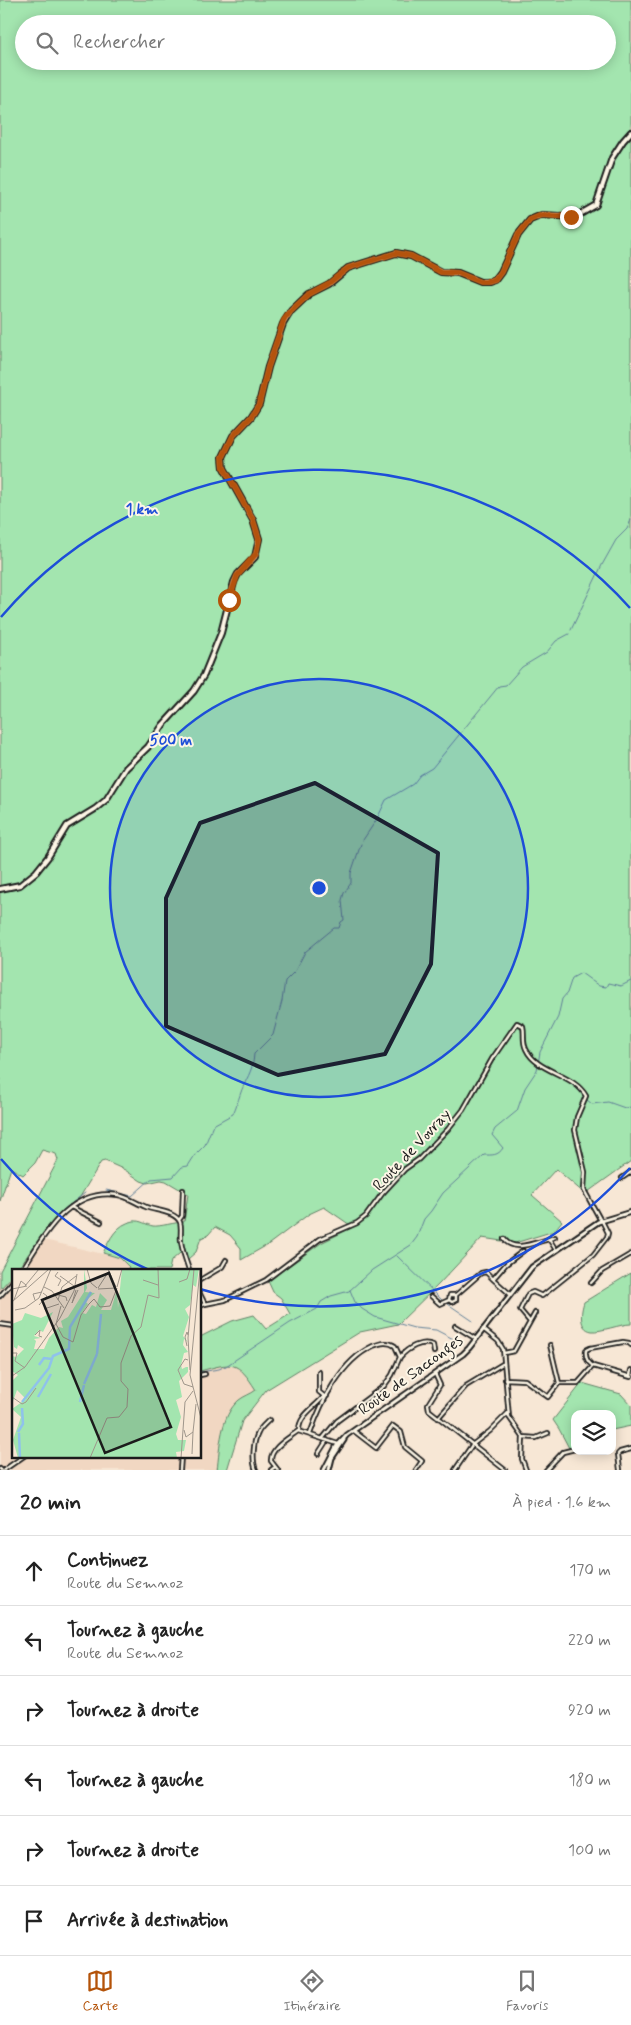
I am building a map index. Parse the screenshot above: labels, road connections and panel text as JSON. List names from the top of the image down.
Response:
{
  "streets": {
    "street": ["Route de Vovray", "Route de Sacconges"]
  },
  "crossings": [
    ["Route de Vovray", "Route de Sacconges"]
  ],
  "page": {
    "search": "Rechercher",
    "heading": ["20 min", "À pied · 1.6 km"],
    "list": [
      ["Continuez", "Route du Semnoz", "170 m"],
      ["Tournez à gauche", "Route du Semnoz", "220 m"],
      ["Tournez à droite", "920 m"],
      ["Tournez à gauche", "180 m"],
      ["Tournez à droite", "100 m"],
      "Arrivée à destination"
    ],
    "nav": ["Carte", "Itinéraire", "Favoris"]
  },
  "rings": ["1 km", "500 m"]
}
